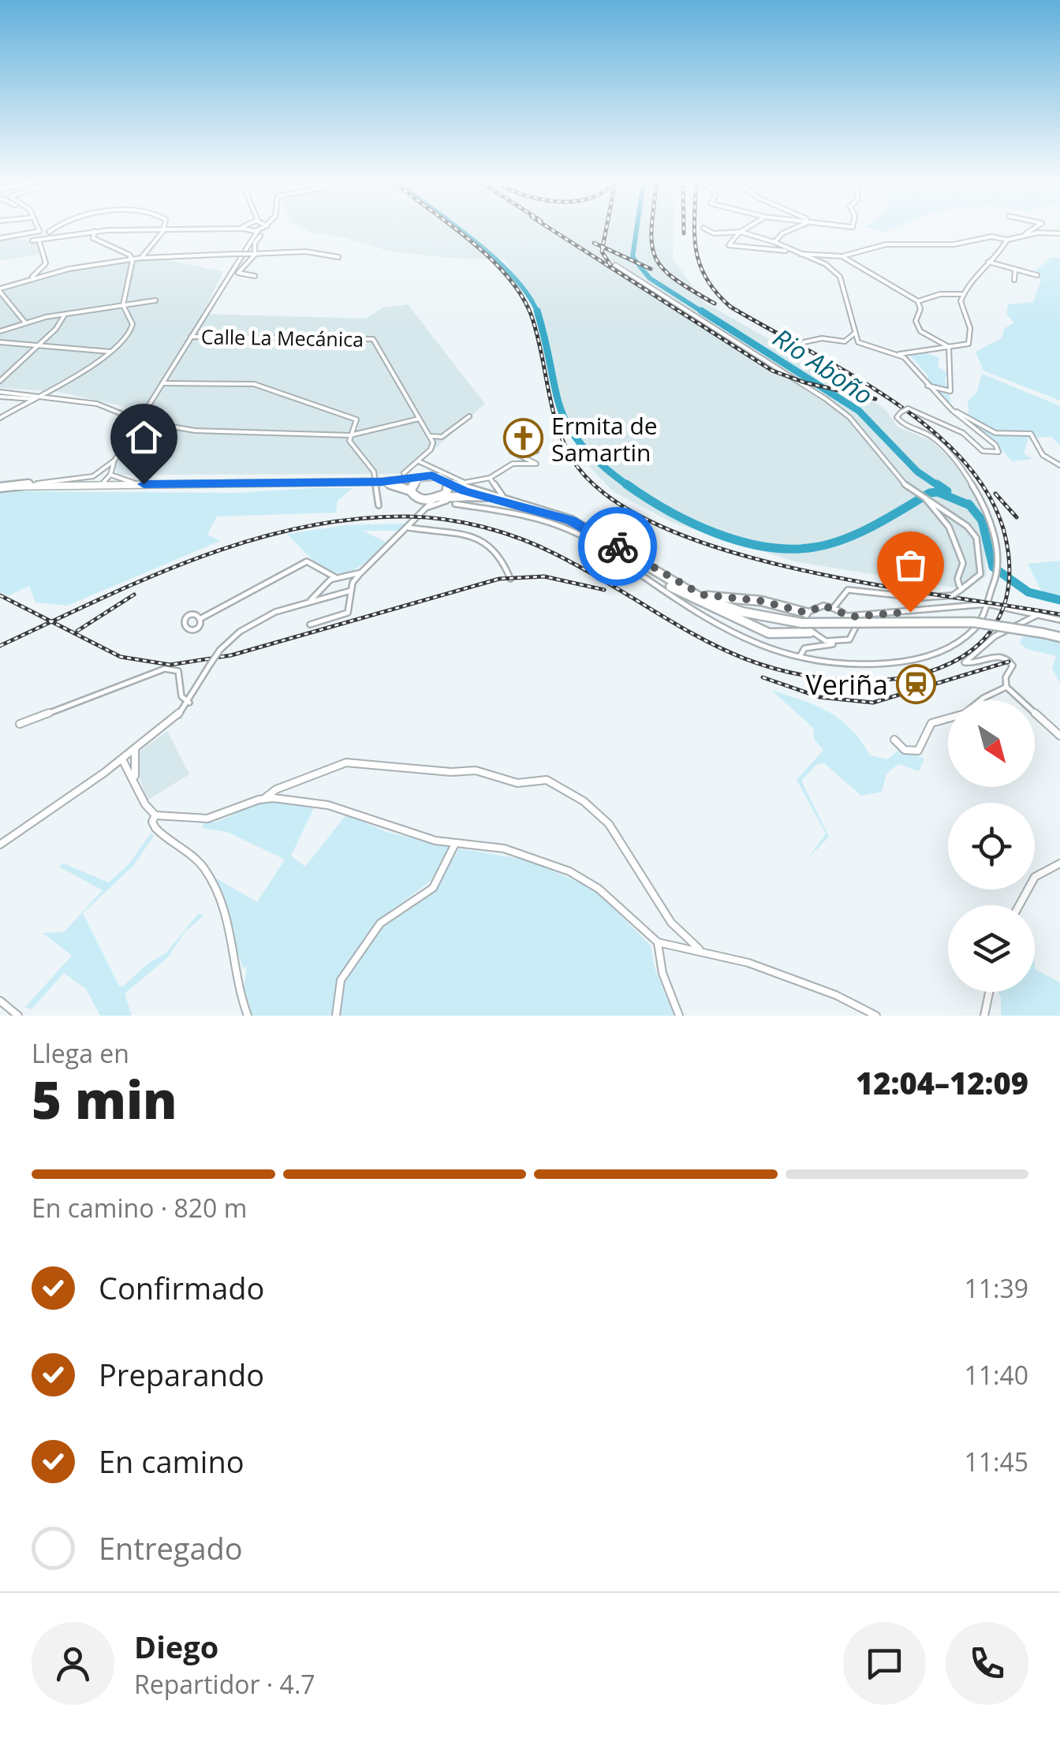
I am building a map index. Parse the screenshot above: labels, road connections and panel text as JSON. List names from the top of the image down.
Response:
{
  "streets": {
    "street": ["Calle La Mecánica"]
  },
  "water": ["Rio Aboño"],
  "places": {
    "church": ["Ermita de Samartin"],
    "station": ["Veriña"]
  },
  "north": "bottom right",
  "page": {
    "heading": ["5 min", "Llega en", "12:04–12:09"],
    "panel": ["Diego", "Repartidor · 4.7"],
    "bar": "En camino · 820 m",
    "list": [
      ["Confirmado", "11:39"],
      ["Preparando", "11:40"],
      ["En camino", "11:45"],
      "Entregado"
    ]
  }
}
